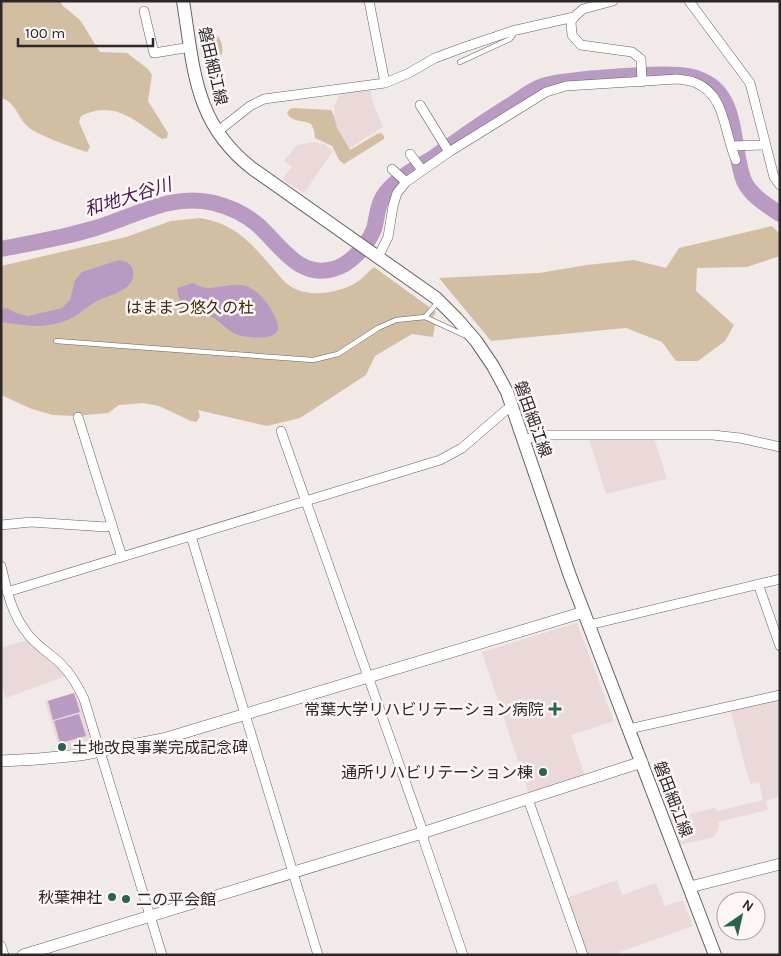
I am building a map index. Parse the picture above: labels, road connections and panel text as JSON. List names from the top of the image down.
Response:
{
  "streets": {
    "main road": ["磐田細江線"]
  },
  "water": ["和地大谷川"],
  "parks": ["はままつ悠久の杜"],
  "places": {
    "health": ["常葉大学リハビリテーション病院"],
    "other": [
      "土地改良事業完成記念碑",
      "通所リハビリテーション棟",
      "秋葉神社",
      "二の平会館"
    ]
  },
  "scale_bar": "100 m",
  "north": "top right"
}
